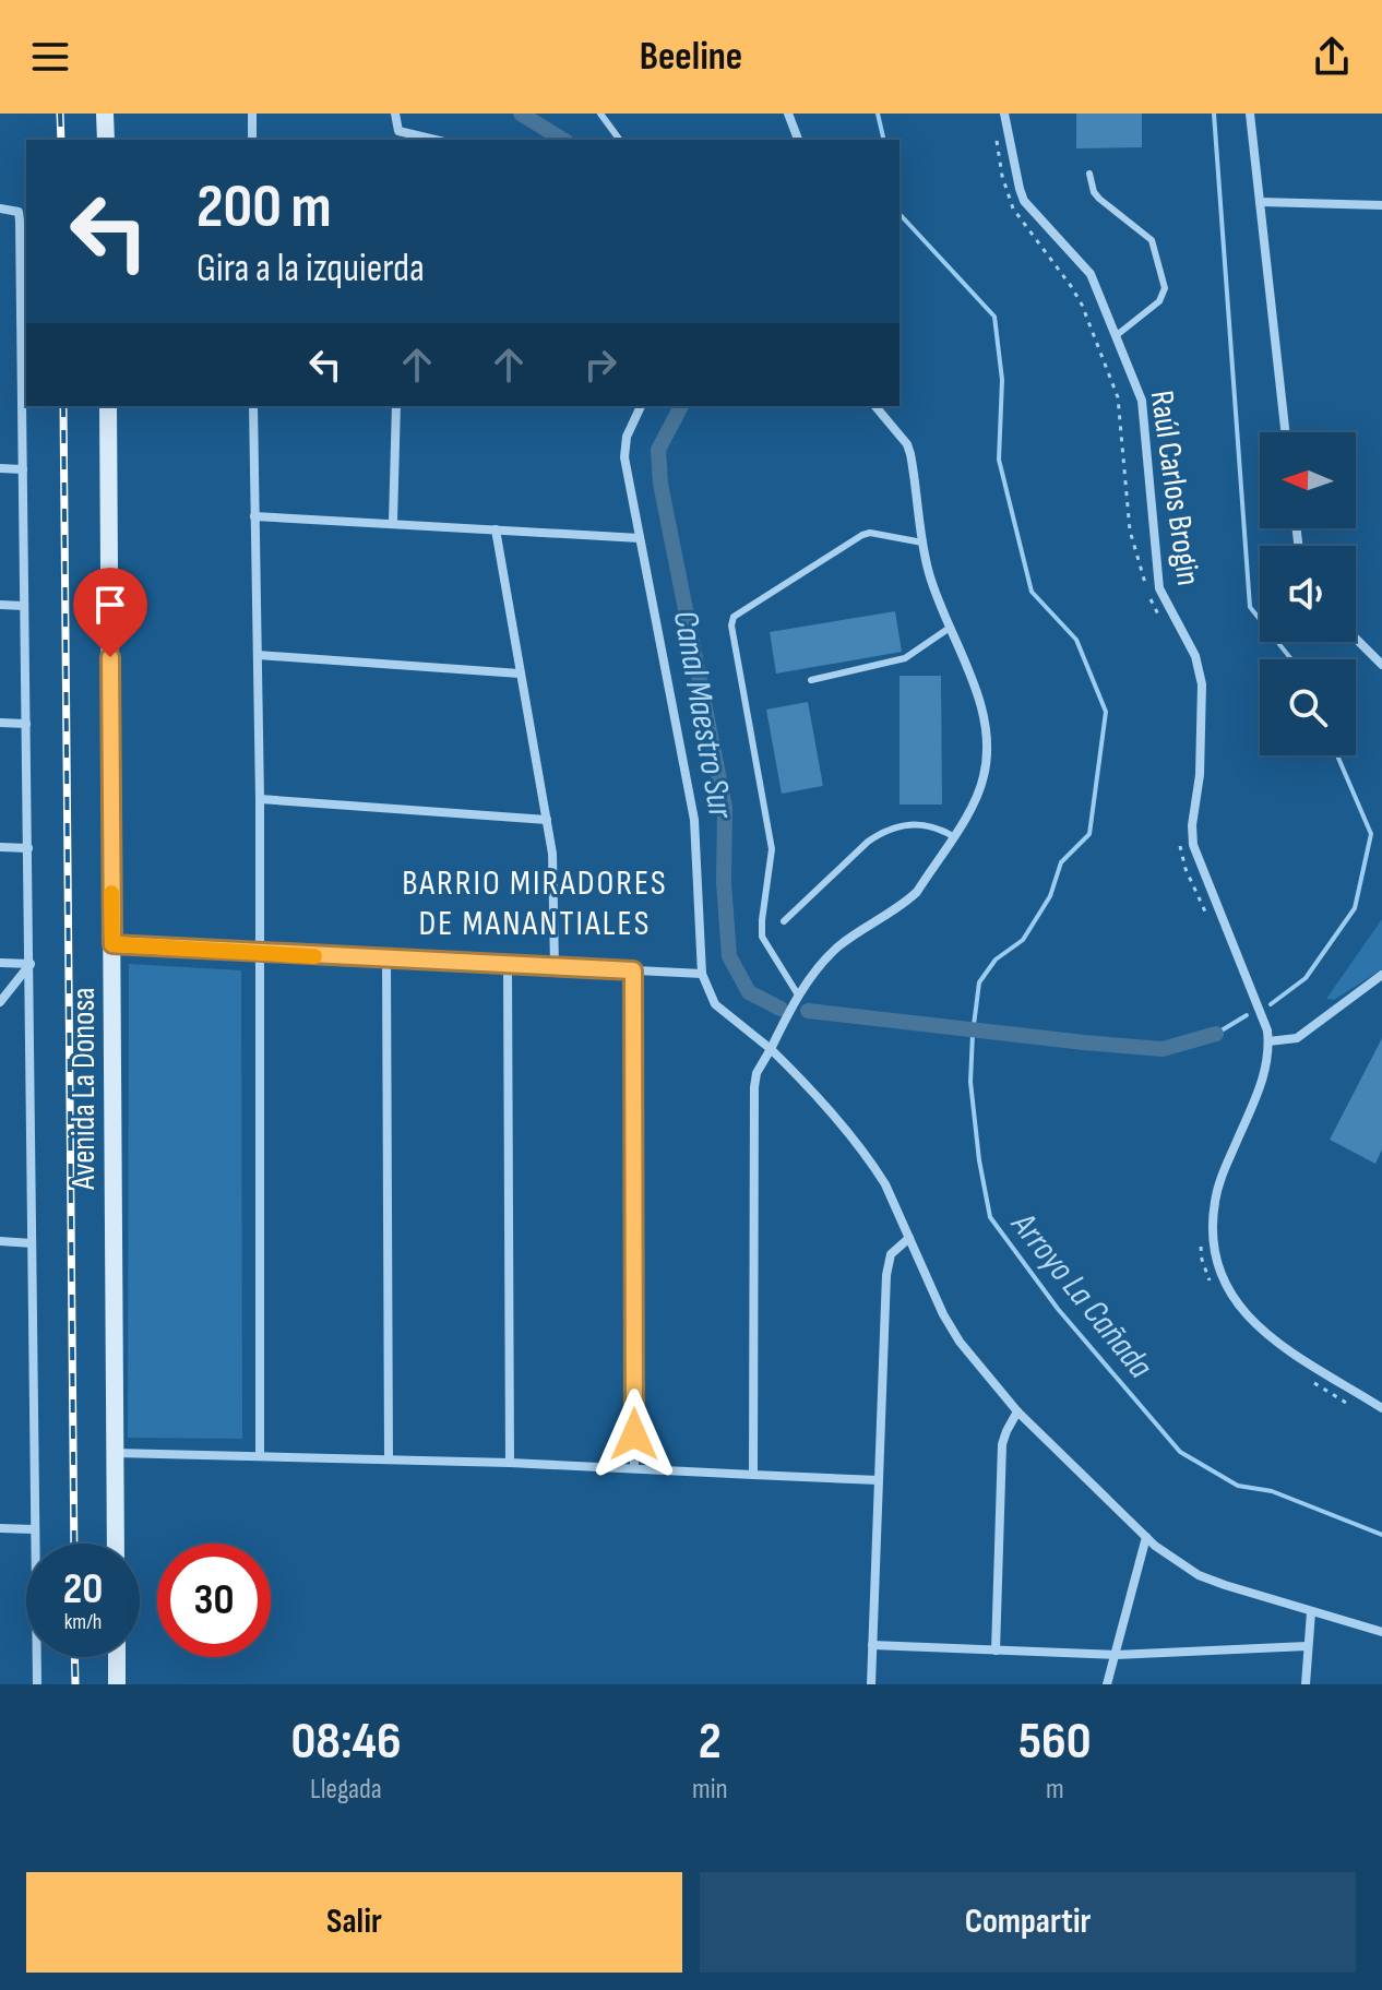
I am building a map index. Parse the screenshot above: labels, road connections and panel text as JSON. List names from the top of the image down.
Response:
{
  "streets": {
    "main road": ["Avenida La Donosa"],
    "street": ["Raúl Carlos Brogin"]
  },
  "districts": ["BARRIO MIRADORES DE MANANTIALES"],
  "water": ["Canal Maestro Sur", "Arroyo La Cañada"],
  "north": "left",
  "page": {
    "header": "Beeline",
    "turn": ["200 m", "Gira a la izquierda"],
    "speed": "20 km/h",
    "limit": "30",
    "eta": [
      "08:46",
      "Llegada",
      "2",
      "min",
      "560",
      "m"
    ],
    "buttons": ["Salir", "Compartir"]
  }
}
